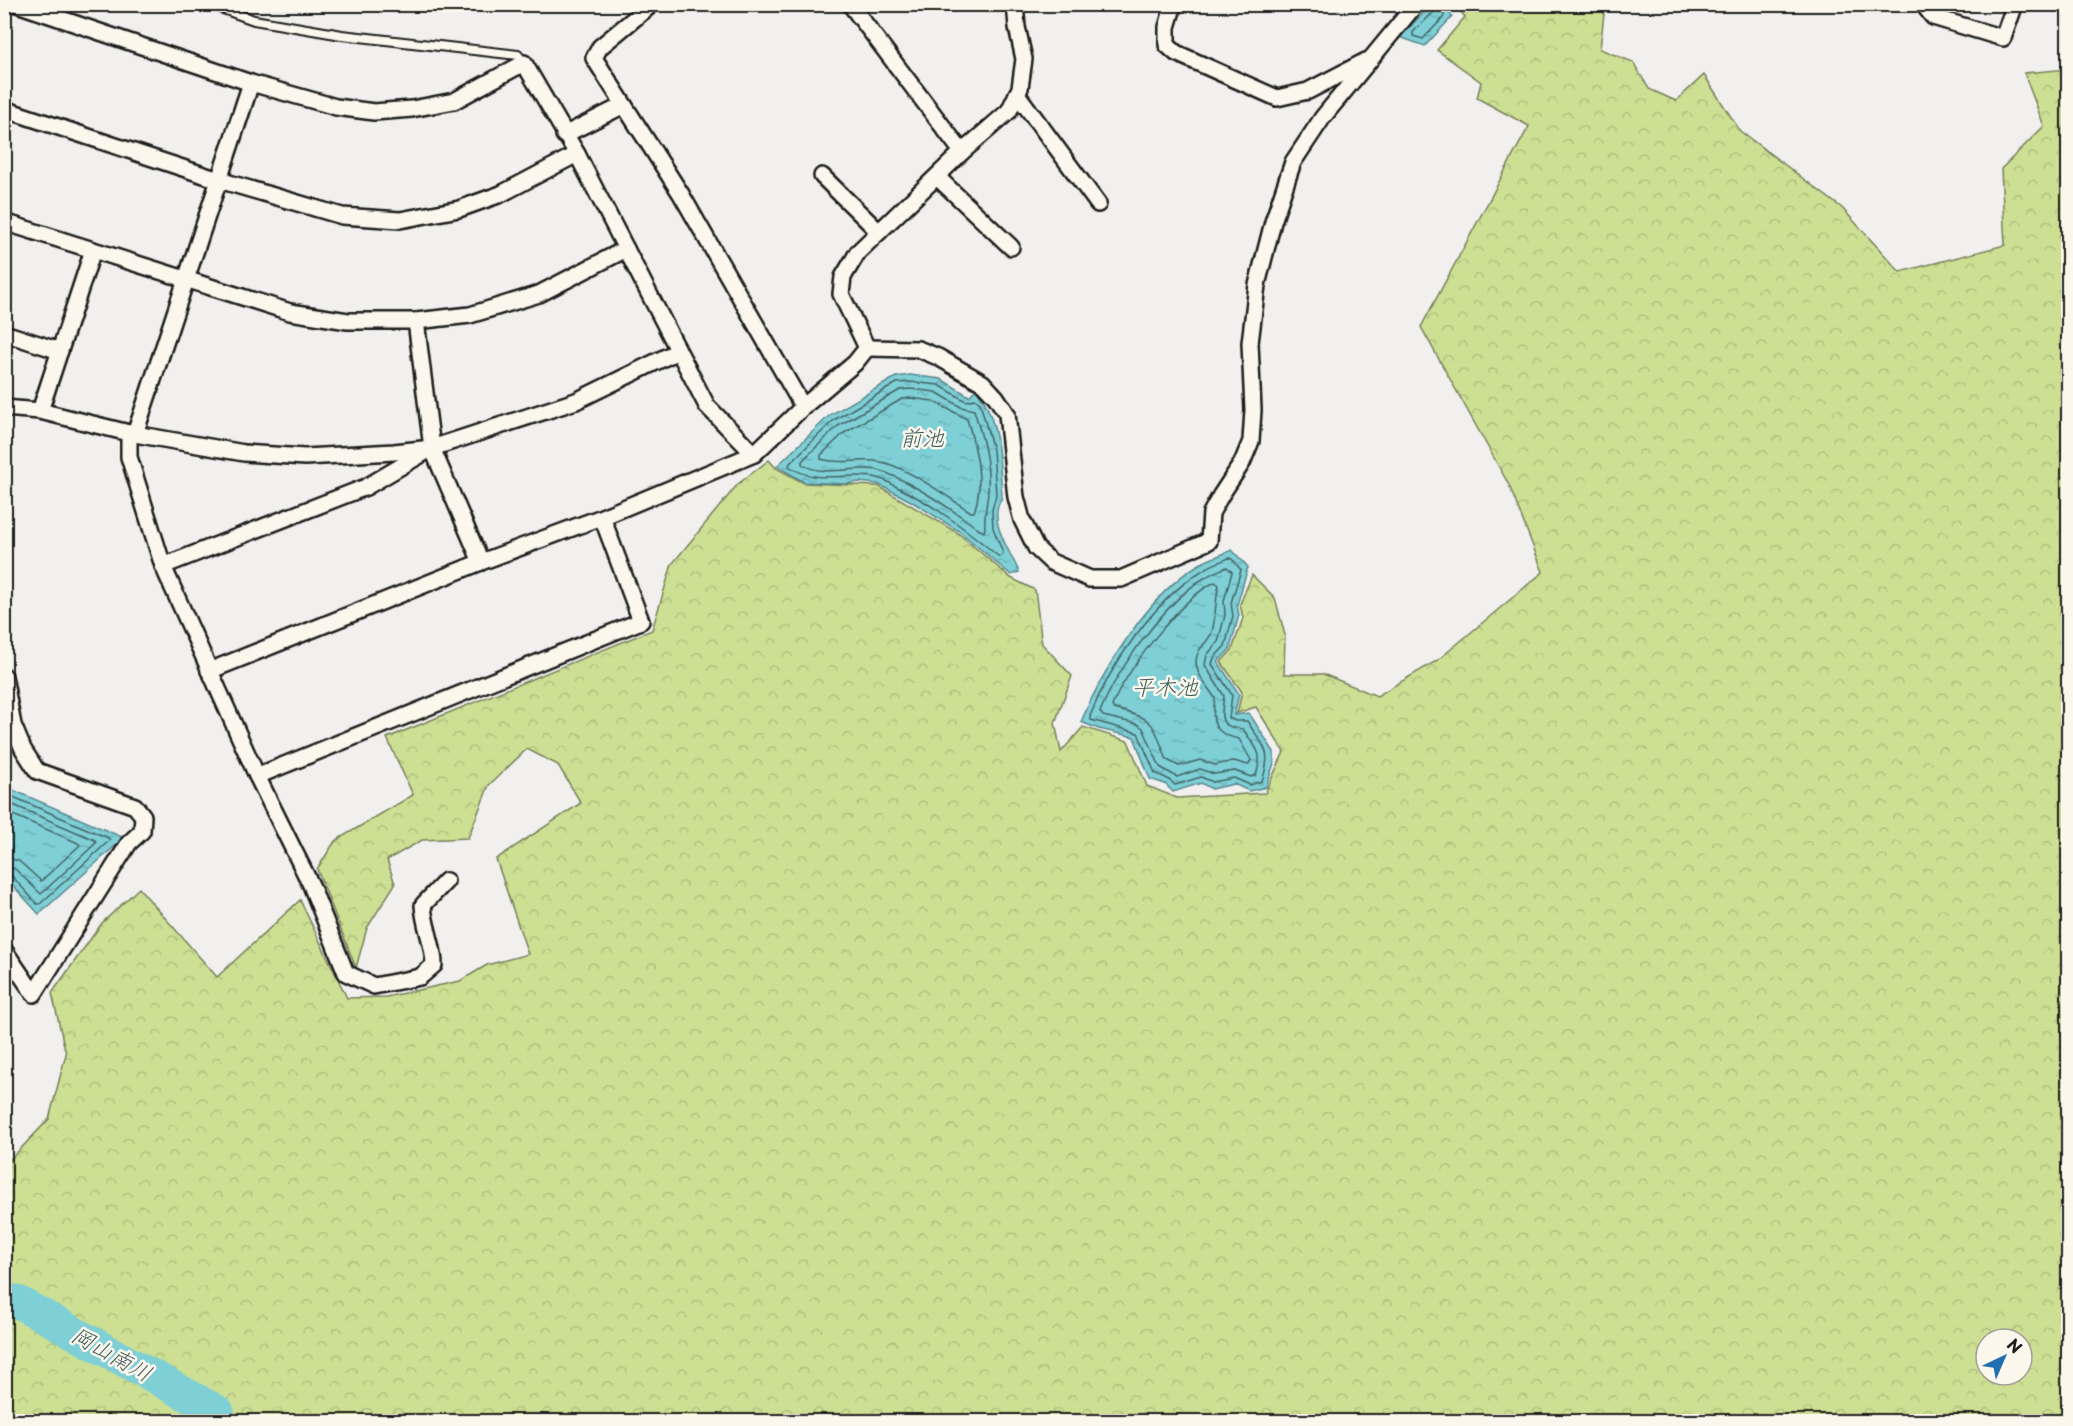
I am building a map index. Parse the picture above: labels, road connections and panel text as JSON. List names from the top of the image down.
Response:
{
  "water": ["前池", "平木池", "岡山南川"],
  "north": "top right"
}
